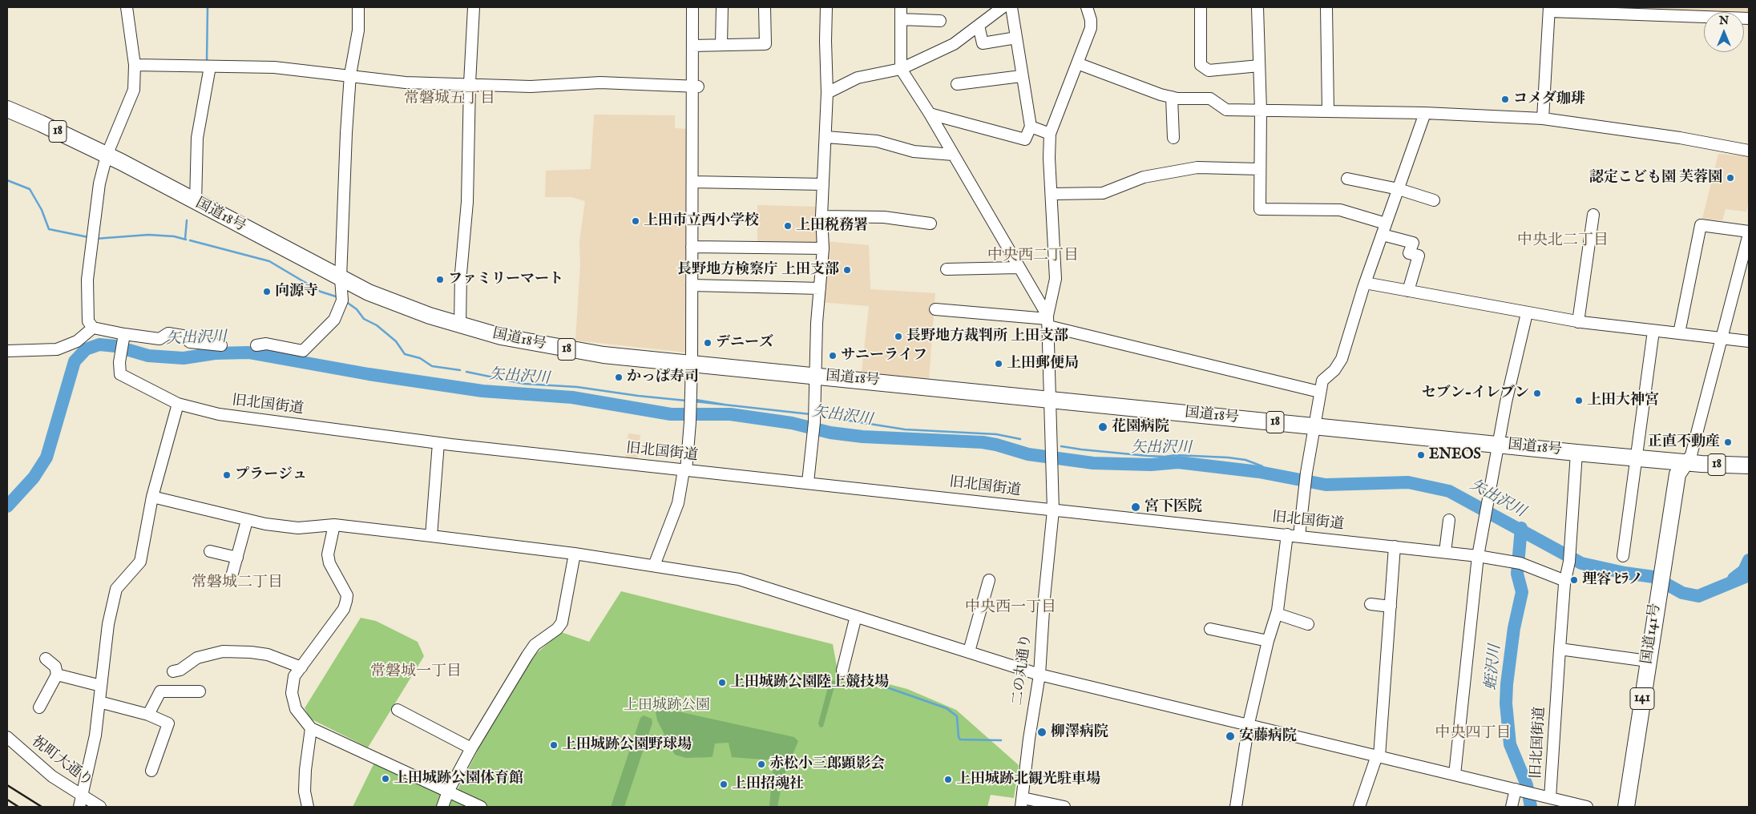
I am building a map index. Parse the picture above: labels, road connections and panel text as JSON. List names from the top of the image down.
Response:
{
  "streets": {
    "highway": [
      "18",
      "国道18号",
      "国道141号",
      "141"
    ],
    "street": ["旧北国街道", "二の丸通り", "祝町大通り"]
  },
  "crossings": [
    ["国道18号", "国道141号"],
    ["国道18号", "二の丸通り"],
    ["旧北国街道", "二の丸通り"]
  ],
  "districts": [
    "常磐城五丁目",
    "中央北二丁目",
    "中央西二丁目",
    "常磐城二丁目",
    "中央西一丁目",
    "常磐城一丁目",
    "中央四丁目"
  ],
  "water": ["矢出沢川", "蛭沢川"],
  "parks": ["上田城跡公園"],
  "places": [
    "コメダ珈琲",
    "認定こども園 芙蓉園",
    "上田市立西小学校",
    "上田税務署",
    "長野地方検察庁 上田支部",
    "ファミリーマート",
    "向源寺",
    "長野地方裁判所 上田支部",
    "デニーズ",
    "サニーライフ",
    "上田郵便局",
    "かっぱ寿司",
    "セブン-イレブン",
    "上田大神宮",
    "花園病院",
    "正直不動産",
    "ENEOS",
    "プラージュ",
    "宮下医院",
    "理容 ﾋﾗノ",
    "上田城跡公園陸上競技場",
    "柳澤病院",
    "安藤病院",
    "上田城跡公園野球場",
    "赤松小三郎顕影会",
    "上田城跡公園体育館",
    "上田城跡北観光駐車場",
    "上田招魂社"
  ],
  "north": "top"
}
